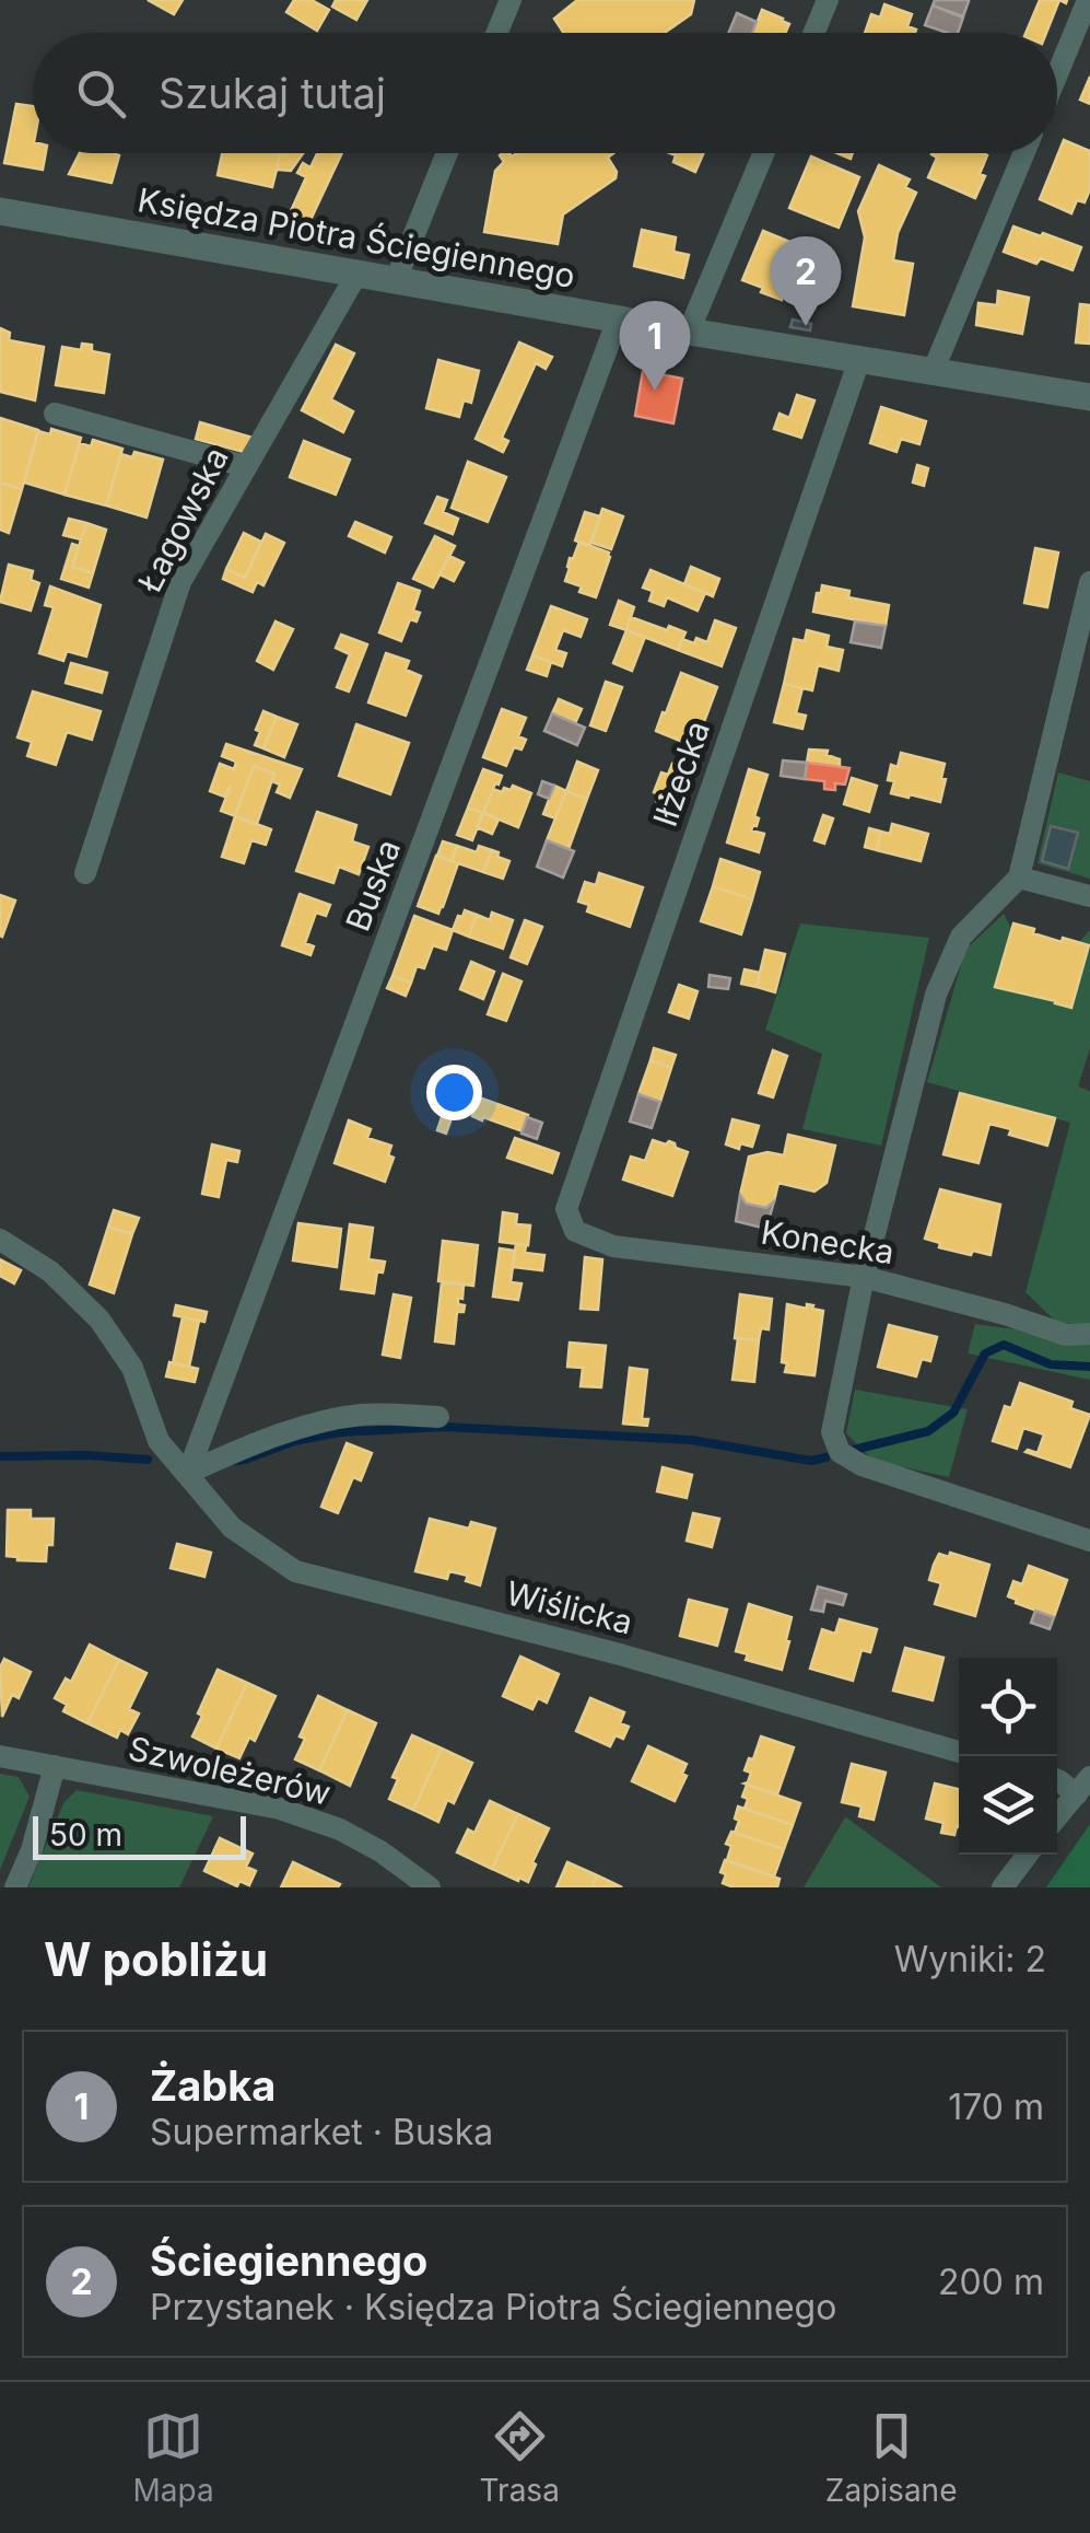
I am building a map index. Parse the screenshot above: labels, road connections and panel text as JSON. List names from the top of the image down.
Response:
{
  "streets": {
    "street": [
      "Księdza Piotra Ściegiennego",
      "Łagowska",
      "Iłżecka",
      "Buska",
      "Konecka",
      "Wiślicka",
      "Szwoleżerów"
    ]
  },
  "crossings": [
    ["Księdza Piotra Ściegiennego", "Łagowska"],
    ["Księdza Piotra Ściegiennego", "Iłżecka"],
    ["Księdza Piotra Ściegiennego", "Buska"],
    ["Iłżecka", "Konecka"],
    ["Buska", "Wiślicka"]
  ],
  "scale_bar": "50 m",
  "page": {
    "search": "Szukaj tutaj",
    "pins": ["2", "1"],
    "scale": "50 m",
    "heading": ["W pobliżu", "Wyniki: 2"],
    "list": [
      {
        "mark": "1",
        "name": "Żabka",
        "note": "Supermarket · Buska",
        "value": "170 m"
      },
      {
        "mark": "2",
        "name": "Ściegiennego",
        "note": "Przystanek · Księdza Piotra Ściegiennego",
        "value": "200 m"
      }
    ],
    "nav": ["Mapa", "Trasa", "Zapisane"]
  }
}
